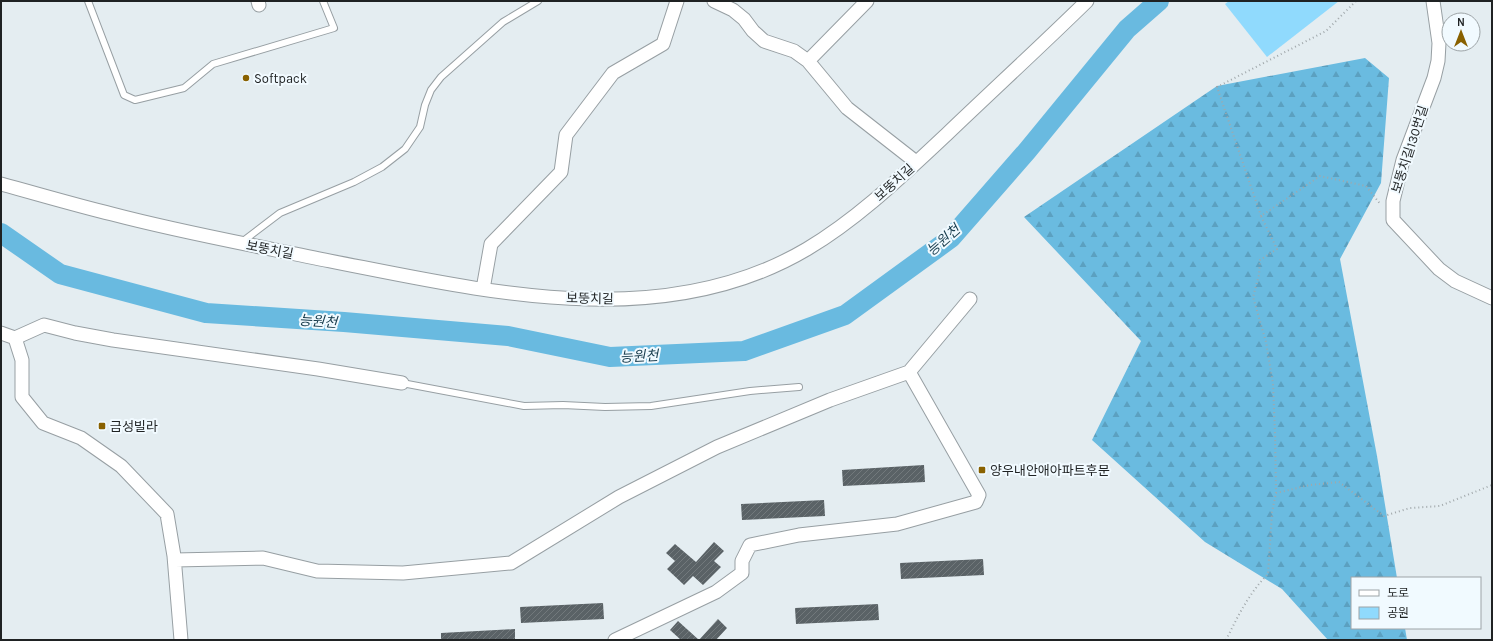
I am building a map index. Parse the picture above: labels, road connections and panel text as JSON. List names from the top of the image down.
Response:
{
  "streets": {
    "street": ["보뚱치길130번길", "보뚱치길"]
  },
  "water": ["능원천"],
  "places": {
    "other": ["Softpack"],
    "transit": ["금성빌라", "양우내안애아파트후문"]
  },
  "legend": ["도로", "공원"],
  "north": "top"
}
